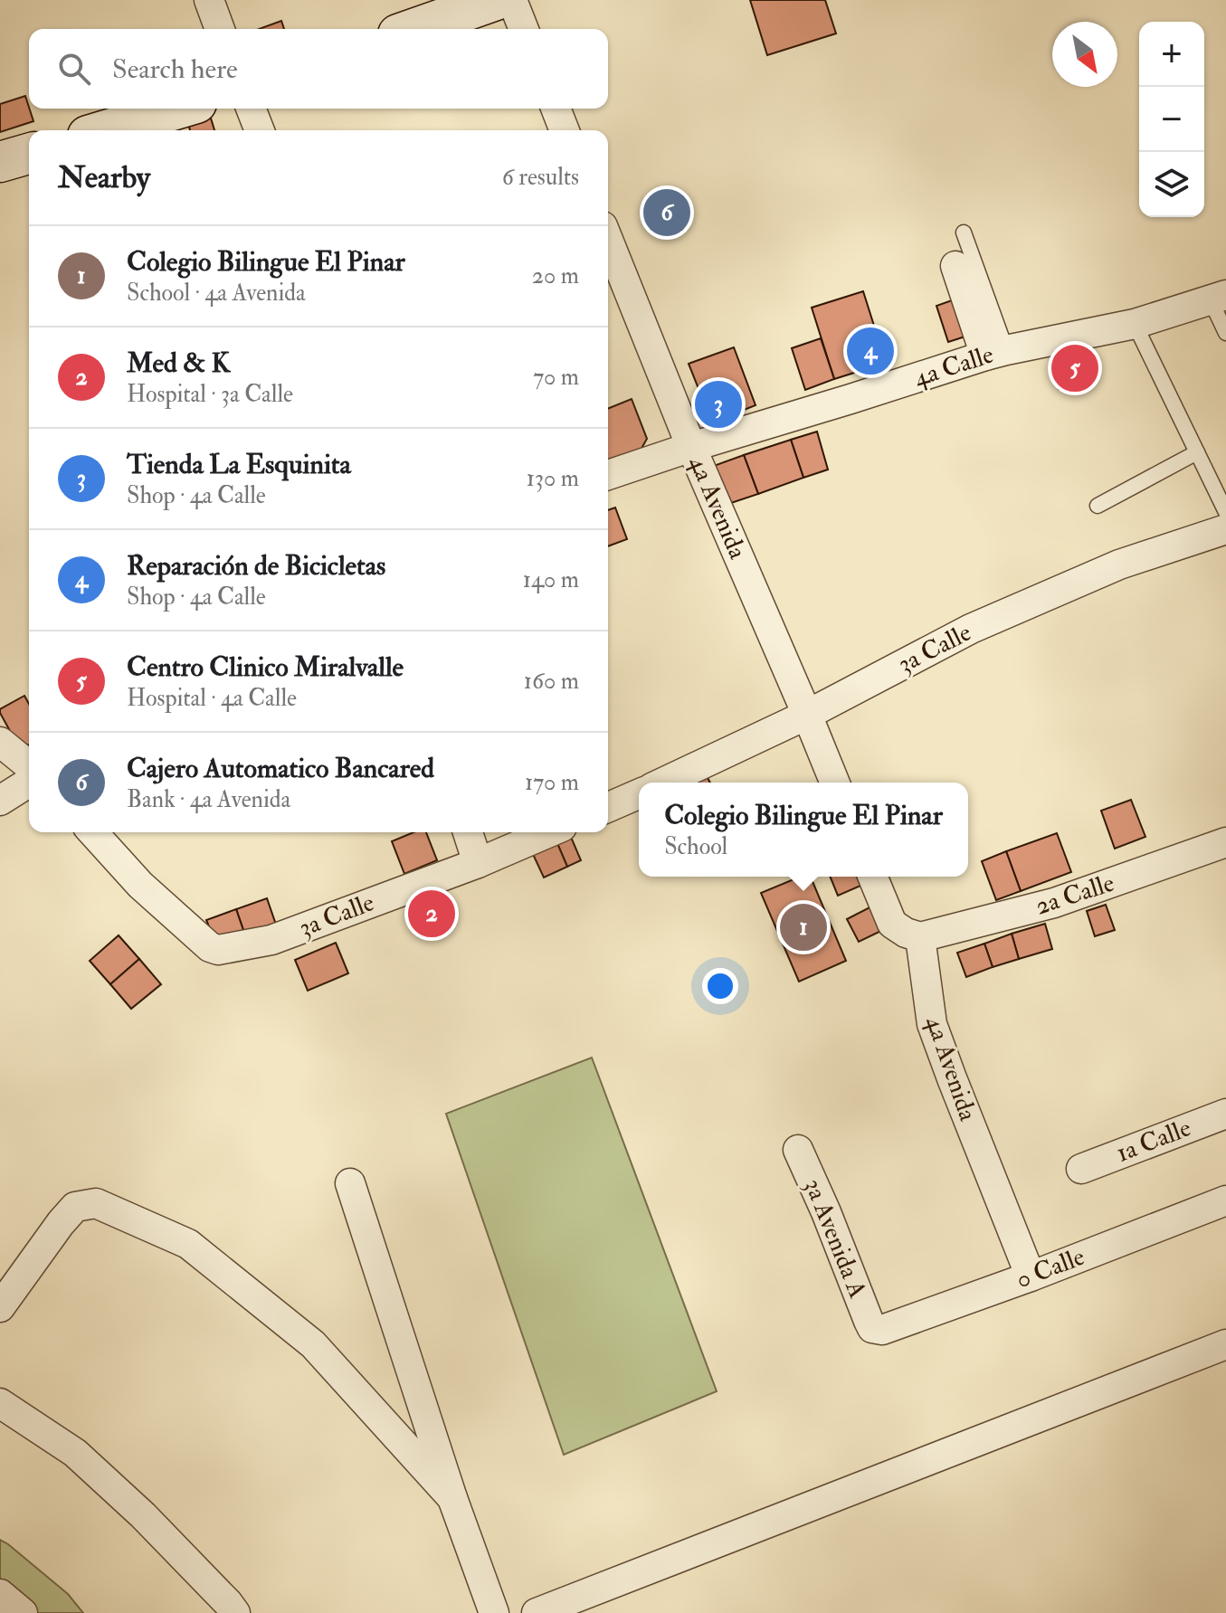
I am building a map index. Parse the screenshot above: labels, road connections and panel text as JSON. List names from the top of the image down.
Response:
{
  "streets": {
    "street": [
      "4a Calle",
      "4a Avenida",
      "3a Calle",
      "2a Calle",
      "1a Calle",
      "3a Avenida A",
      "0 Calle"
    ]
  },
  "crossings": [
    ["4a Calle", "4a Avenida"],
    ["4a Avenida", "3a Calle"],
    ["4a Avenida", "2a Calle"],
    ["4a Avenida", "0 Calle"],
    ["3a Avenida A", "0 Calle"]
  ],
  "north": "bottom right",
  "page": {
    "map_buttons": ["+", "−"],
    "search": "Search here",
    "heading": ["Nearby", "6 results"],
    "pins": [
      "6",
      "4",
      "5",
      "3",
      "2",
      "1"
    ],
    "list": [
      {
        "mark": "1",
        "name": "Colegio Bilingue El Pinar",
        "note": "School · 4a Avenida",
        "value": "20 m"
      },
      {
        "mark": "2",
        "name": "Med & K",
        "note": "Hospital · 3a Calle",
        "value": "70 m"
      },
      {
        "mark": "3",
        "name": "Tienda La Esquinita",
        "note": "Shop · 4a Calle",
        "value": "130 m"
      },
      {
        "mark": "4",
        "name": "Reparación de Bicicletas",
        "note": "Shop · 4a Calle",
        "value": "140 m"
      },
      {
        "mark": "5",
        "name": "Centro Clinico Miralvalle",
        "note": "Hospital · 4a Calle",
        "value": "160 m"
      },
      {
        "mark": "6",
        "name": "Cajero Automatico Bancared",
        "note": "Bank · 4a Avenida",
        "value": "170 m"
      }
    ],
    "popup": ["Colegio Bilingue El Pinar", "School"]
  }
}
